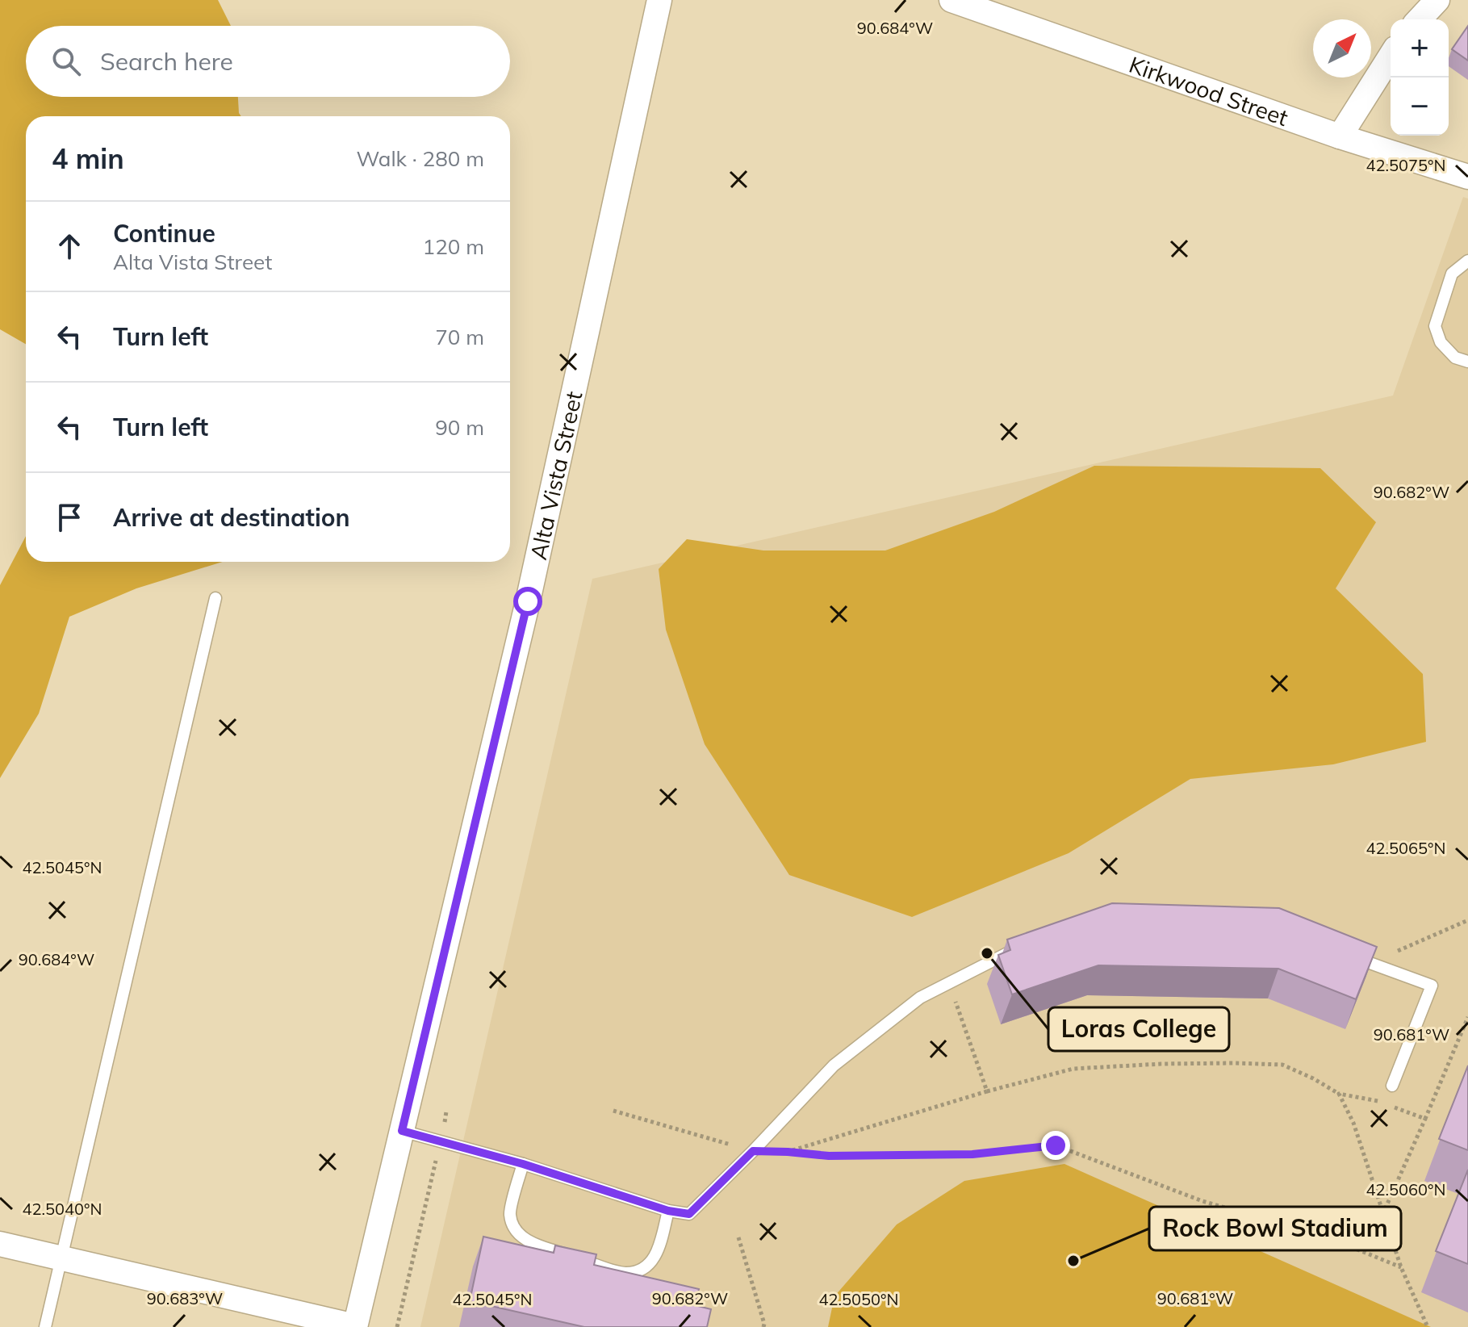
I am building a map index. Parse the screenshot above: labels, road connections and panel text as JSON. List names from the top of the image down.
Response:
{
  "streets": {
    "street": ["Kirkwood Street", "Alta Vista Street"]
  },
  "places": ["Loras College", "Rock Bowl Stadium"],
  "north": "top right",
  "page": {
    "map_buttons": ["+", "−"],
    "search": "Search here",
    "heading": ["4 min", "Walk · 280 m"],
    "list": [
      ["Continue", "Alta Vista Street", "120 m"],
      ["Turn left", "70 m"],
      ["Turn left", "90 m"],
      "Arrive at destination"
    ]
  },
  "coordinates": [
    "90.684°W",
    "42.5075°N",
    "90.682°W",
    "42.5065°N",
    "42.5045°N",
    "90.681°W",
    "42.5060°N",
    "42.5040°N",
    "90.683°W",
    "42.5050°N"
  ]
}
